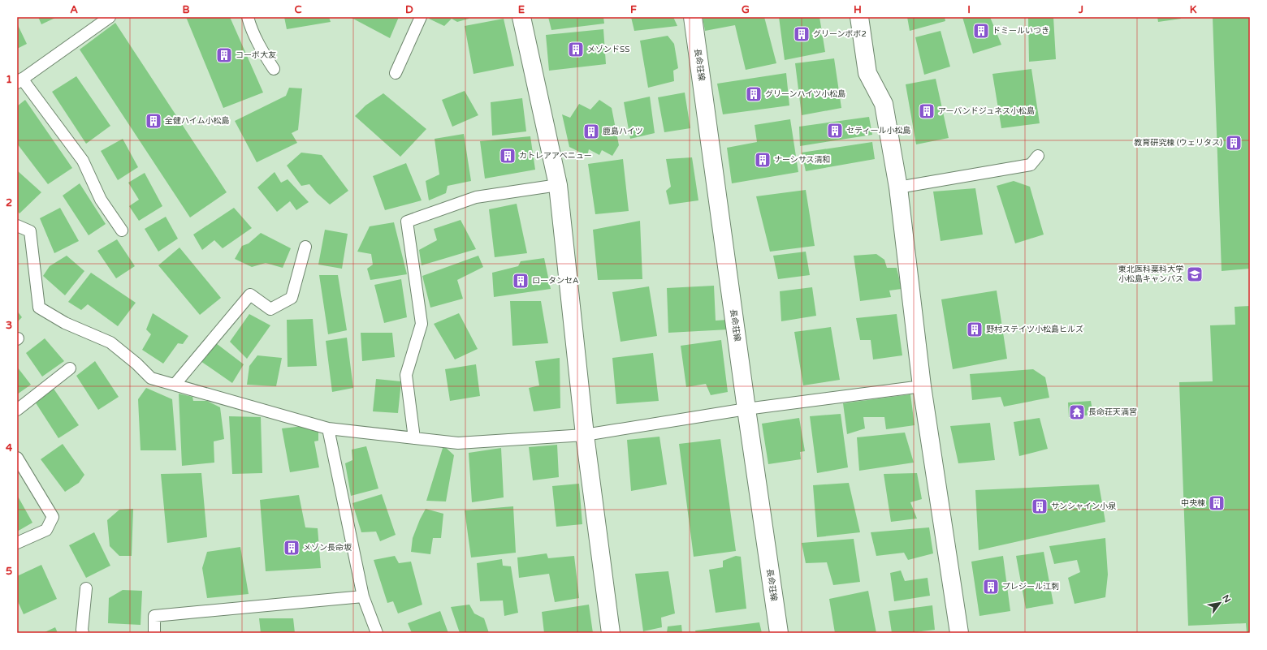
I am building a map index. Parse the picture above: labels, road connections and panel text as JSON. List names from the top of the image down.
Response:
{
  "streets": {
    "street": ["長命荘線"]
  },
  "places": {
    "building": [
      "ドミールいつき",
      "グリーンポポ2",
      "メゾンドSS",
      "コーポ大友",
      "グリーンハイツ小松島",
      "アーバンドジュネス小松島",
      "全健ハイム小松島",
      "セティール小松島",
      "鹿島ハイツ",
      "教育研究棟 (ウェリタス)",
      "カトレアアベニュー",
      "ナーシサス清和",
      "ロータンセA",
      "野村ステイツ小松島ヒルズ",
      "中央棟",
      "サンシャイン小泉",
      "メゾン長命坂",
      "プレジール江刺"
    ],
    "school or university": ["東北医科薬科大学 小松島キャンパス"],
    "temple": ["長命荘天満宮"]
  },
  "north": "top right",
  "grid": {
    "columns": [
      "A",
      "B",
      "C",
      "D",
      "E",
      "F",
      "G",
      "H",
      "I",
      "J",
      "K"
    ],
    "rows": [
      "1",
      "2",
      "3",
      "4",
      "5"
    ]
  }
}
